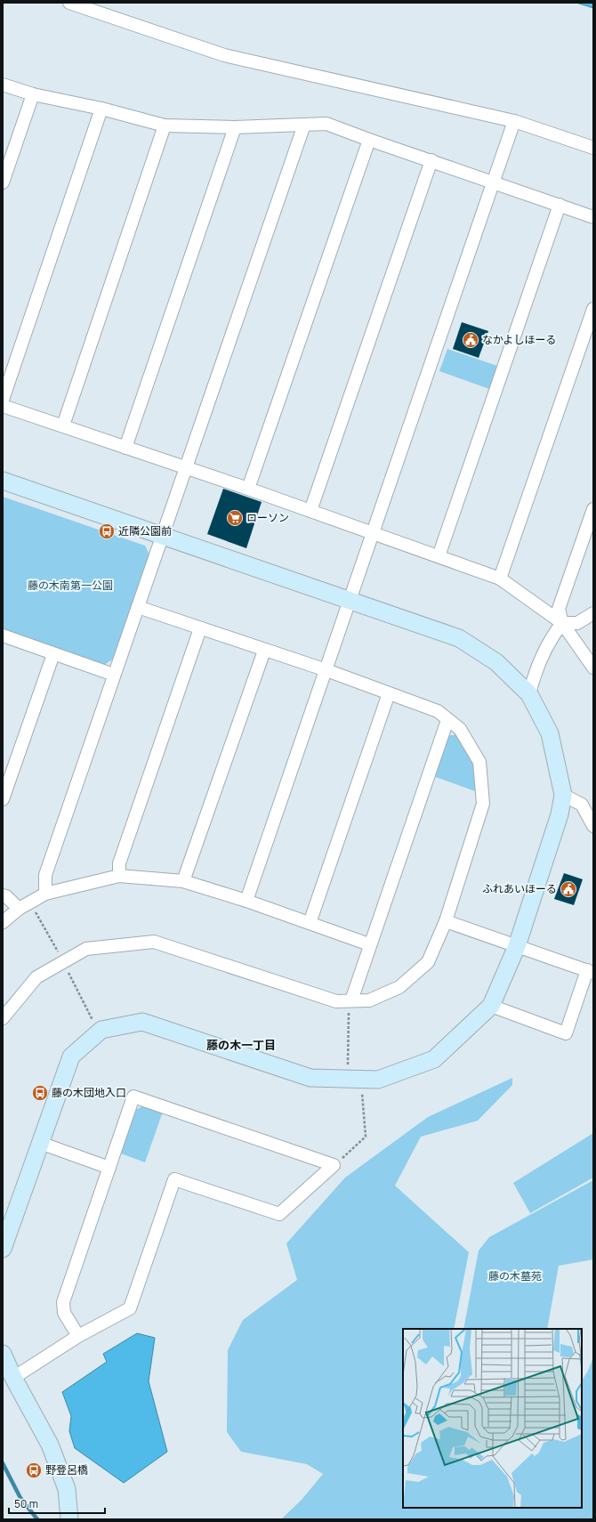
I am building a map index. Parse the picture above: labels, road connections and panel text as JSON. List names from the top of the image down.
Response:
{
  "districts": ["藤の木一丁目"],
  "parks": ["藤の木南第一公園", "藤の木墓苑"],
  "places": {
    "public building": ["なかよしほーる", "ふれあいほーる"],
    "supermarket": ["ローソン"],
    "bus stop": ["近隣公園前", "藤の木団地入口", "野登呂橋"]
  },
  "scale_bar": "50 m"
}
